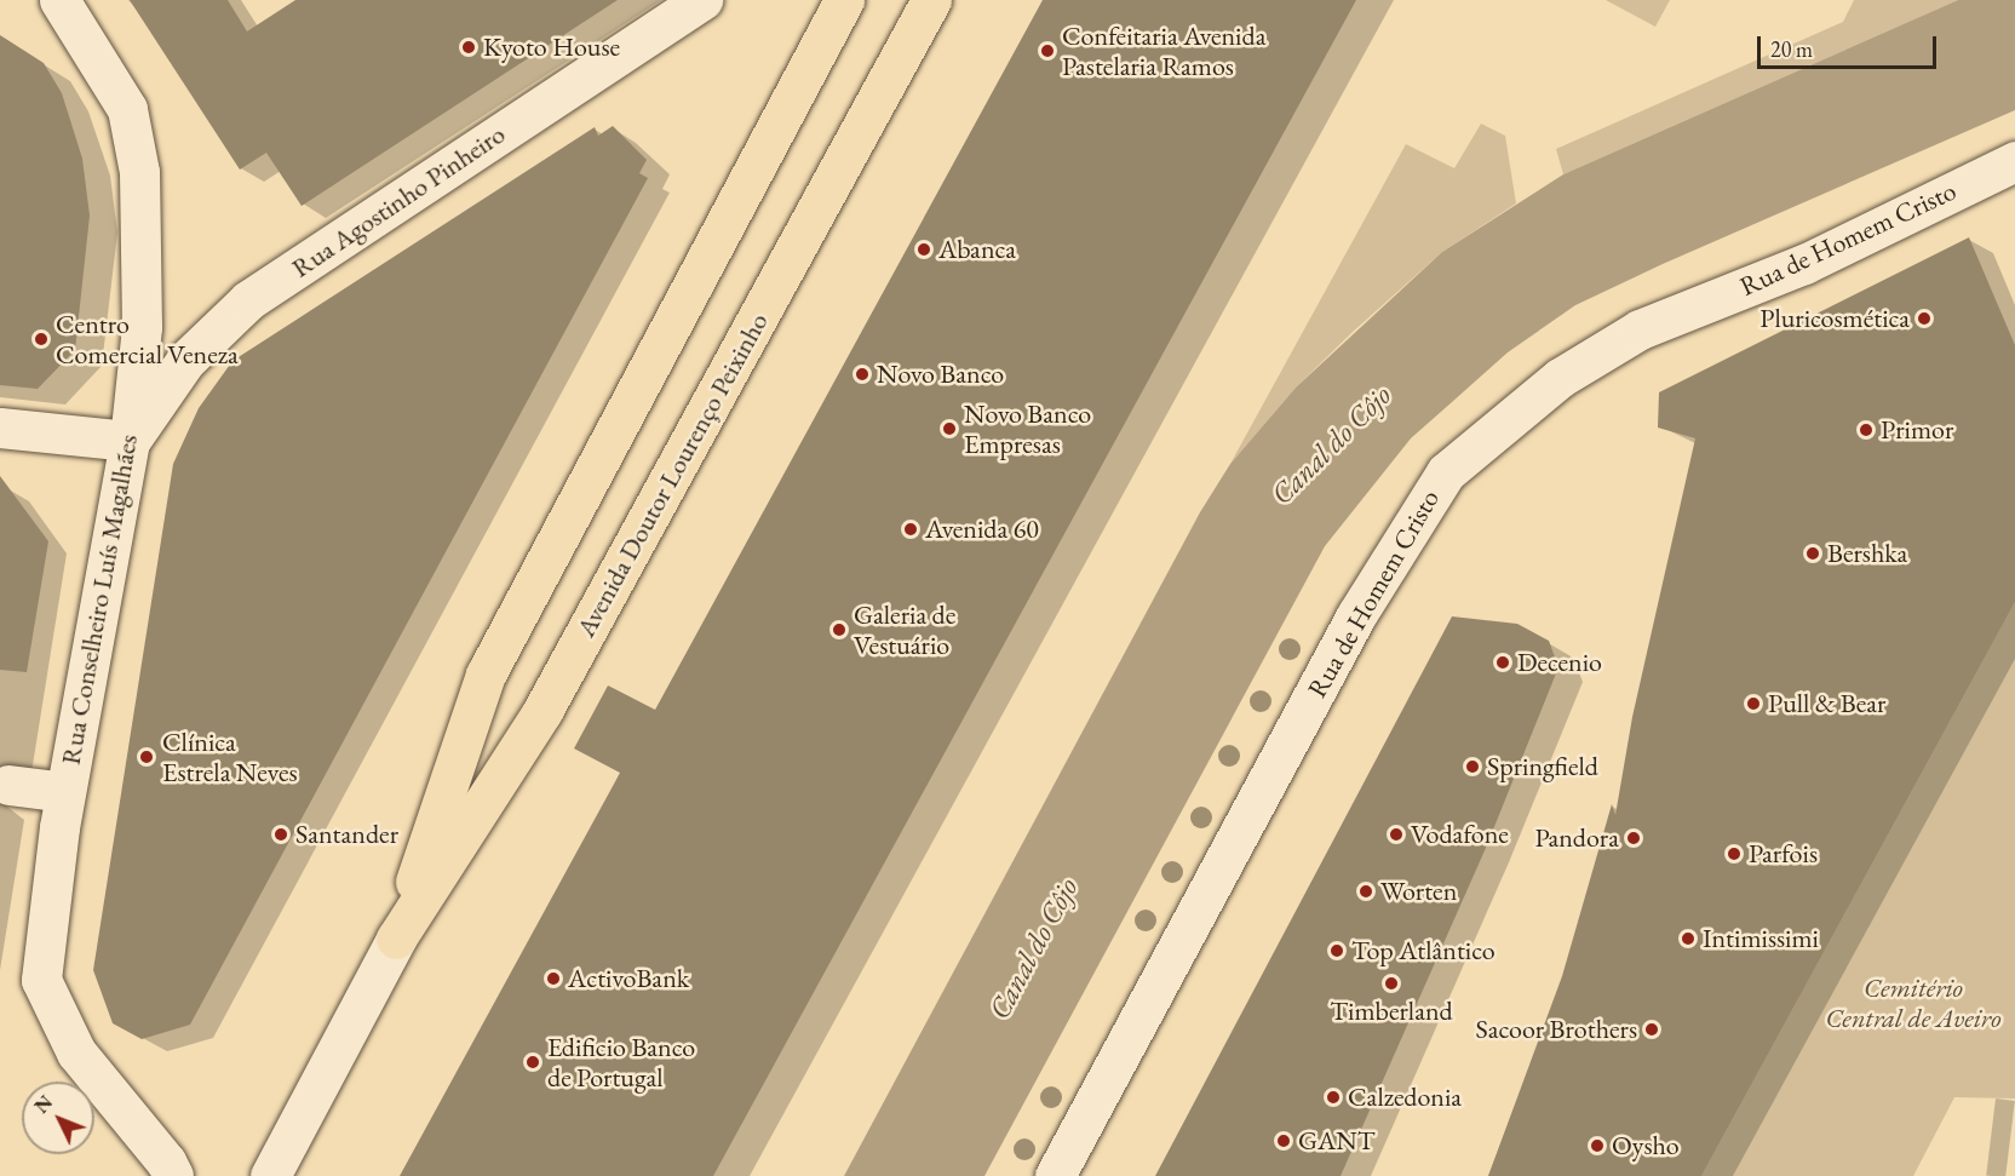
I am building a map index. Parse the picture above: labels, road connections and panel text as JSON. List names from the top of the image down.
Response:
{
  "streets": {
    "main road": ["Avenida Doutor Lourenço Peixinho"],
    "street": ["Rua Agostinho Pinheiro", "Rua de Homem Cristo", "Rua Conselheiro Luís Magalhães"]
  },
  "crossings": [
    ["Rua Agostinho Pinheiro", "Rua Conselheiro Luís Magalhães"]
  ],
  "water": ["Canal do Côjo"],
  "parks": ["Cemitério Central de Aveiro"],
  "places": [
    "Kyoto House",
    "Confeitaria Avenida Pastelaria Ramos",
    "Abanca",
    "Pluricosmética",
    "Centro Comercial Veneza",
    "Novo Banco",
    "Novo Banco Empresas",
    "Primor",
    "Avenida 60",
    "Bershka",
    "Galeria de Vestuário",
    "Decenio",
    "Pull & Bear",
    "Clínica Estrela Neves",
    "Springfield",
    "Santander",
    "Vodafone",
    "Pandora",
    "Parfois",
    "Worten",
    "Intimissimi",
    "Top Atlântico",
    "ActivoBank",
    "Timberland",
    "Sacoor Brothers",
    "Edificio Banco de Portugal",
    "Calzedonia",
    "GANT",
    "Oysho"
  ],
  "scale_bar": "20 m",
  "north": "top left"
}
